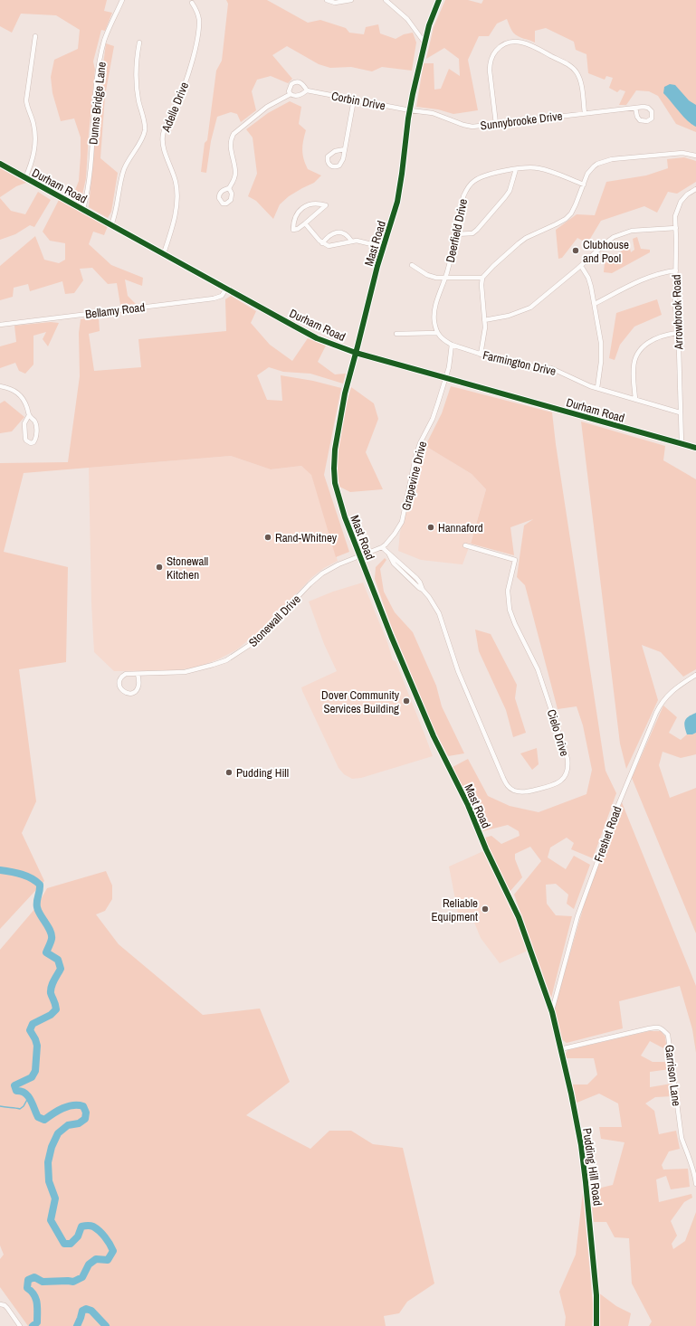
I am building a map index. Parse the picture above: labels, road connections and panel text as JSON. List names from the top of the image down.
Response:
{
  "streets": {
    "main road": ["Durham Road"],
    "street": [
      "Corbin Drive",
      "Dunns Bridge Lane",
      "Adelle Drive",
      "Sunnybrooke Drive",
      "Deerfield Drive",
      "Mast Road",
      "Bellamy Road",
      "Arrowbrook Road",
      "Farmington Drive",
      "Grapevine Drive",
      "Stonewall Drive",
      "Cielo Drive",
      "Freshet Road",
      "Garrison Lane",
      "Pudding Hill Road"
    ]
  },
  "crossings": [
    ["Corbin Drive", "Sunnybrooke Drive"],
    ["Corbin Drive", "Mast Road"],
    ["Dunns Bridge Lane", "Durham Road"],
    ["Adelle Drive", "Durham Road"],
    ["Sunnybrooke Drive", "Mast Road"],
    ["Durham Road", "Mast Road"],
    ["Durham Road", "Bellamy Road"],
    ["Durham Road", "Arrowbrook Road"],
    ["Durham Road", "Grapevine Drive"],
    ["Mast Road", "Grapevine Drive"],
    ["Mast Road", "Stonewall Drive"],
    ["Mast Road", "Freshet Road"],
    ["Mast Road", "Pudding Hill Road"],
    ["Arrowbrook Road", "Farmington Drive"],
    ["Grapevine Drive", "Stonewall Drive"],
    ["Grapevine Drive", "Cielo Drive"],
    ["Freshet Road", "Pudding Hill Road"],
    ["Garrison Lane", "Pudding Hill Road"]
  ],
  "places": [
    "Clubhouse and Pool",
    "Hannaford",
    "Rand-Whitney",
    "Stonewall Kitchen",
    "Dover Community Services Building",
    "Pudding Hill",
    "Reliable Equipment"
  ]
}
